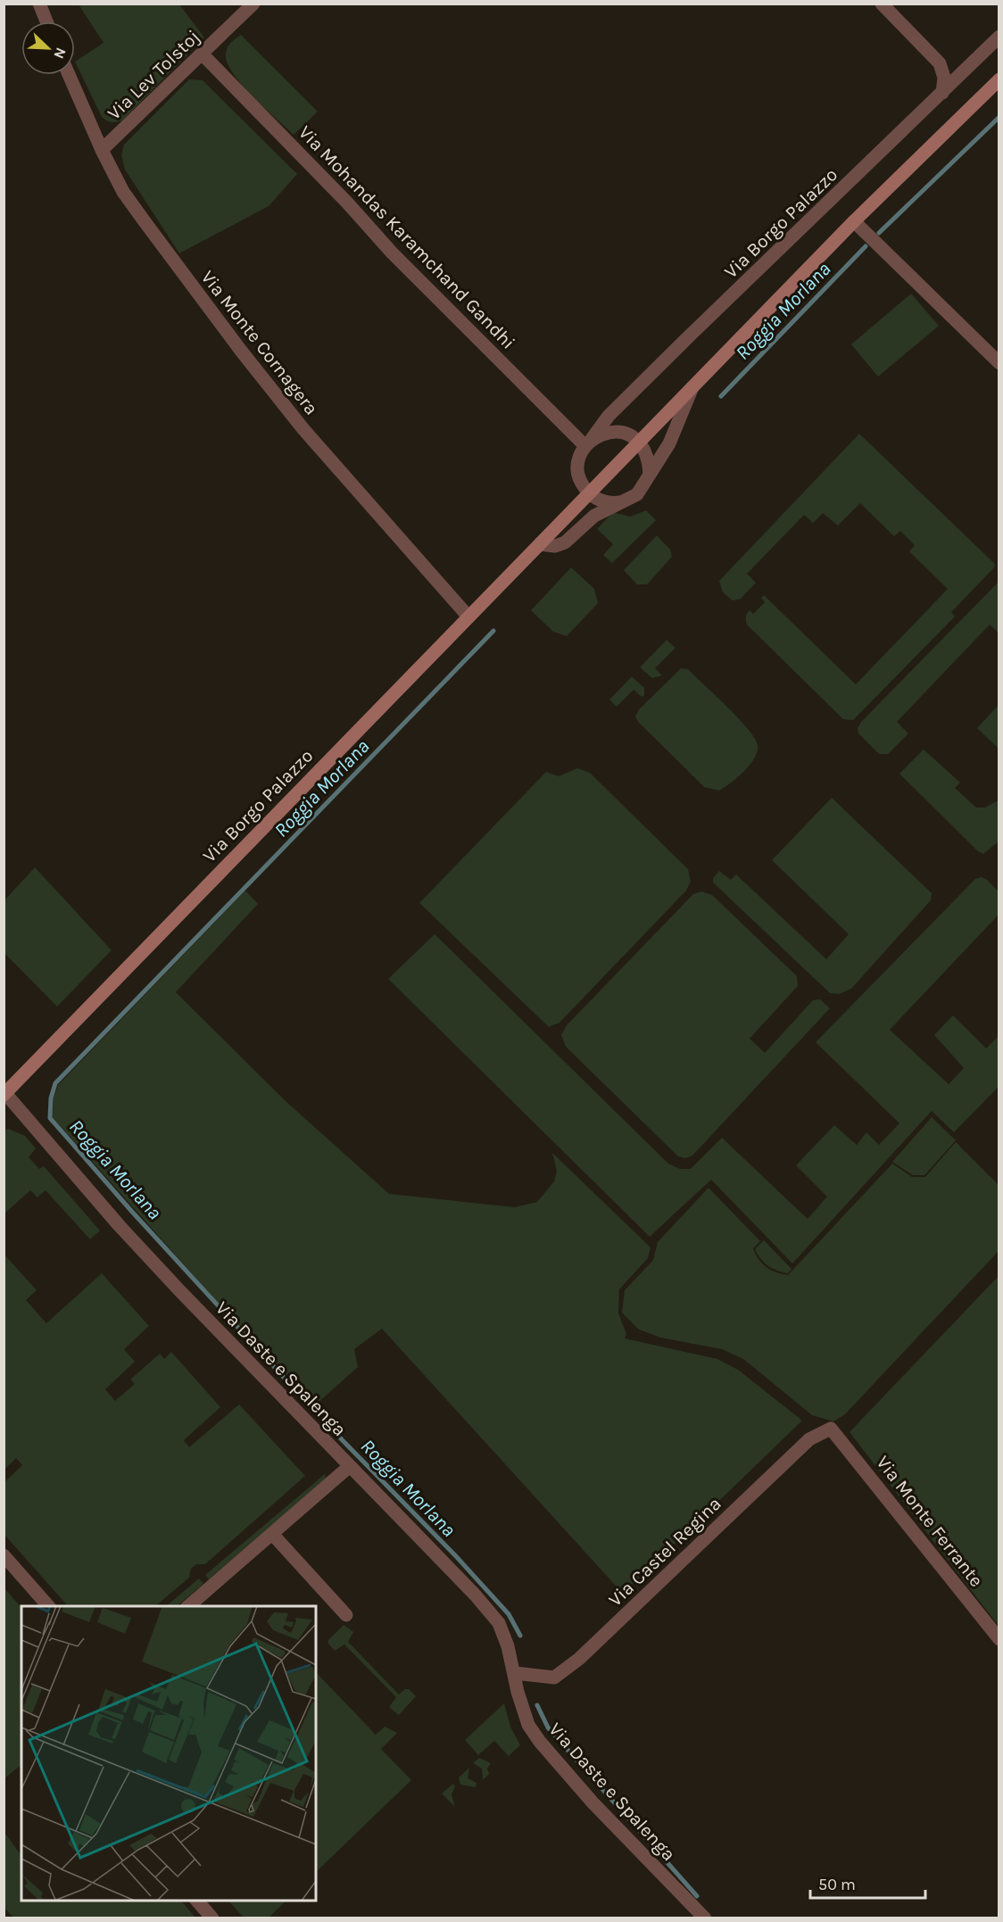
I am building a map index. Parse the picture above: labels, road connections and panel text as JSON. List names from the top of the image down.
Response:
{
  "streets": {
    "main road": ["Via Borgo Palazzo"],
    "street": [
      "Via Lev Tolstoj",
      "Via Mohandas Karamchand Gandhi",
      "Via Monte Cornagera",
      "Via Daste e Spalenga",
      "Via Monte Ferrante",
      "Via Castel Regina"
    ]
  },
  "crossings": [
    ["Via Lev Tolstoj", "Via Mohandas Karamchand Gandhi"],
    ["Via Lev Tolstoj", "Via Monte Cornagera"],
    ["Via Borgo Palazzo", "Via Mohandas Karamchand Gandhi"],
    ["Via Borgo Palazzo", "Via Monte Cornagera"],
    ["Via Borgo Palazzo", "Via Daste e Spalenga"],
    ["Via Daste e Spalenga", "Via Castel Regina"],
    ["Via Monte Ferrante", "Via Castel Regina"]
  ],
  "water": ["Roggia Morlana"],
  "scale_bar": "50 m",
  "north": "bottom right"
}
